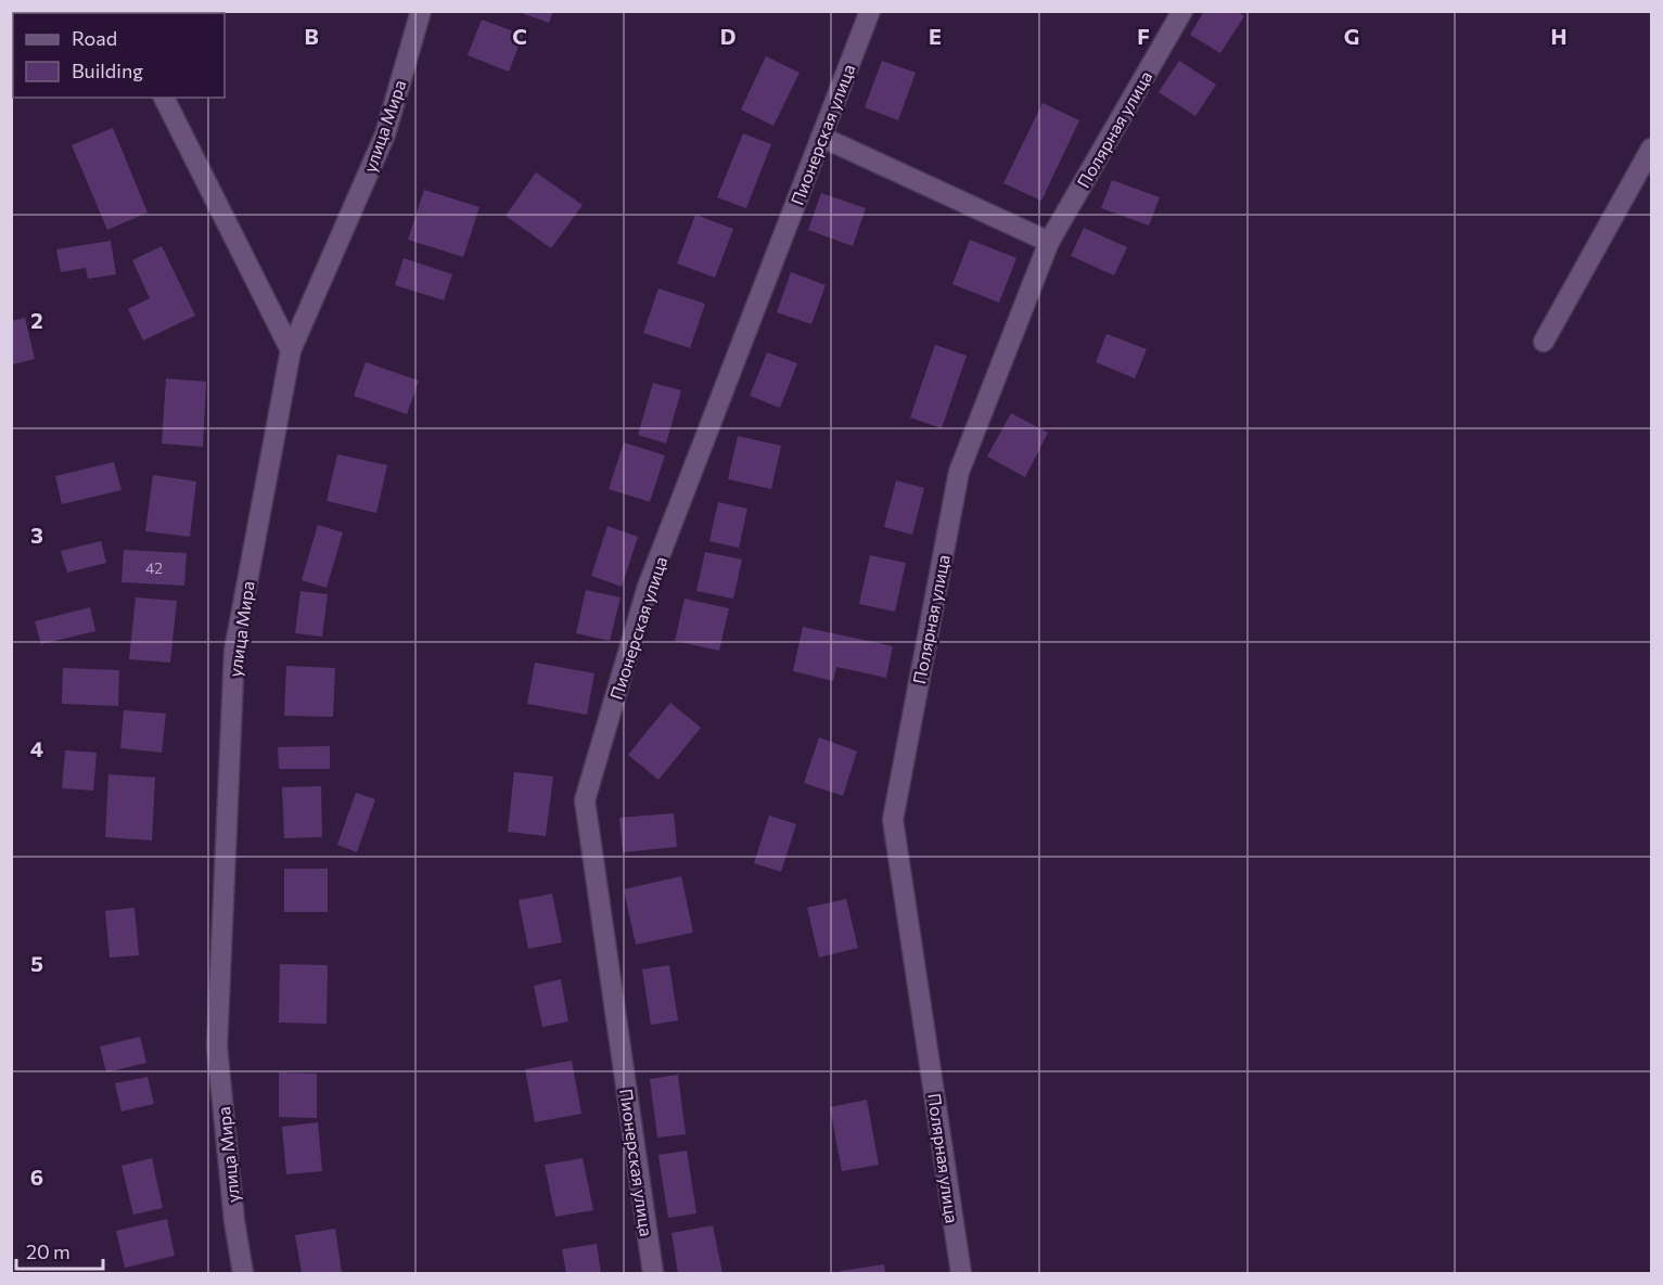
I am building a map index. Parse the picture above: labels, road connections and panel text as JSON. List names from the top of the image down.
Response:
{
  "streets": {
    "street": ["улица Мира", "Полярная улица", "Пионерская улица"]
  },
  "house_numbers": ["42"],
  "legend": ["Road", "Building"],
  "scale_bar": "20 m",
  "grid": {
    "columns": [
      "B",
      "C",
      "D",
      "E",
      "F",
      "G",
      "H"
    ],
    "rows": [
      "2",
      "3",
      "4",
      "5",
      "6"
    ]
  }
}
